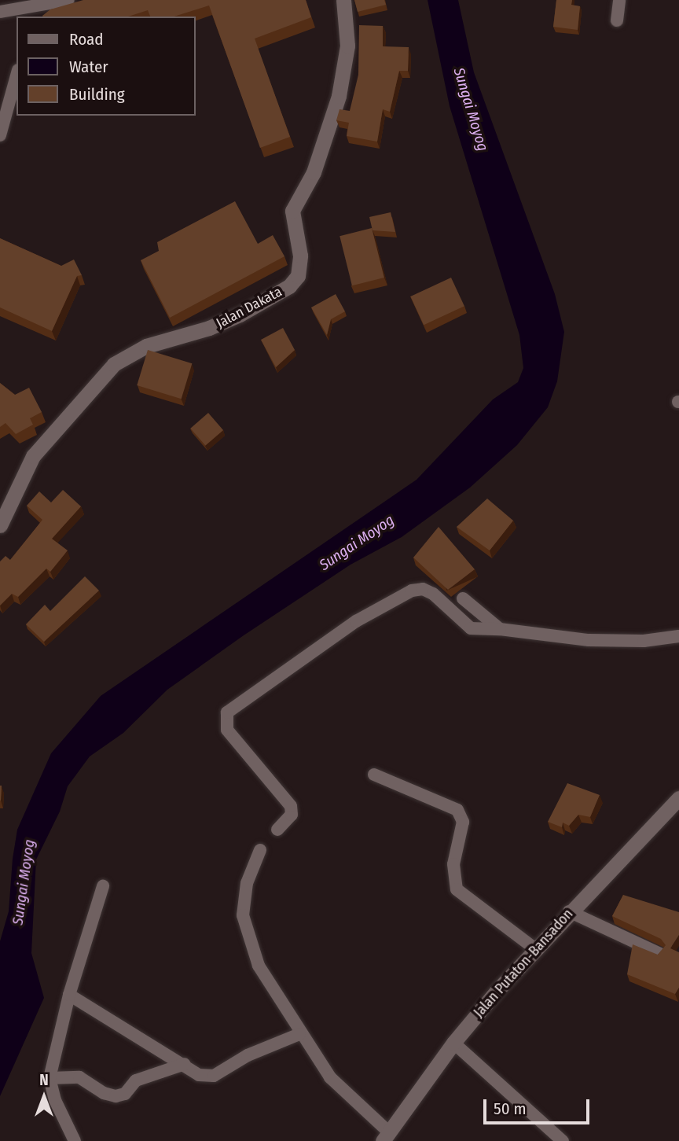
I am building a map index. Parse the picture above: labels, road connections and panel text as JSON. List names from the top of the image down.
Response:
{
  "streets": {
    "street": ["Jalan Dakata", "Jalan Putaton-Bansadon"]
  },
  "water": ["Sungai Moyog"],
  "legend": ["Road", "Water", "Building"],
  "scale_bar": "50 m",
  "north": "top"
}
